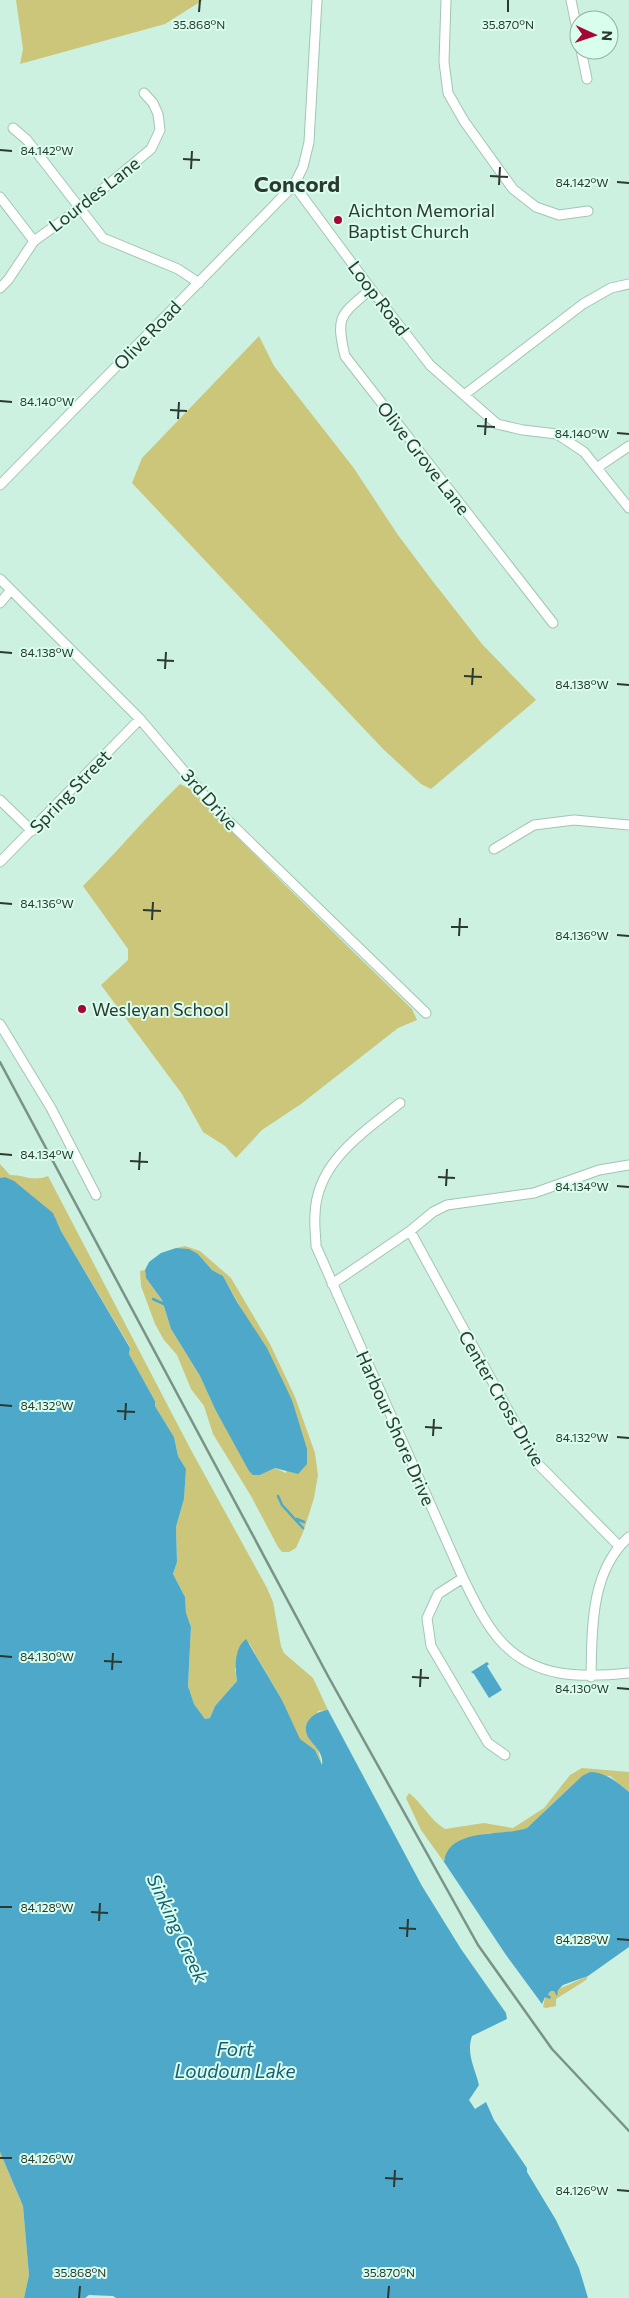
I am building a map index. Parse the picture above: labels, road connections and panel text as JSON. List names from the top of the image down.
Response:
{
  "streets": {
    "street": [
      "Lourdes Lane",
      "Loop Road",
      "Olive Road",
      "Olive Grove Lane",
      "Spring Street",
      "3rd Drive",
      "Center Cross Drive",
      "Harbour Shore Drive"
    ]
  },
  "crossings": [
    ["Loop Road", "Olive Road"],
    ["Loop Road", "Olive Grove Lane"],
    ["Spring Street", "3rd Drive"]
  ],
  "districts": ["Concord"],
  "water": ["Sinking Creek", "Fort Loudoun Lake"],
  "places": ["Aichton Memorial Baptist Church", "Wesleyan School"],
  "north": "right",
  "coordinates": [
    "35.868°N",
    "35.870°N",
    "84.142°W",
    "84.140°W",
    "84.138°W",
    "84.136°W",
    "84.134°W",
    "84.132°W",
    "84.130°W",
    "84.128°W",
    "84.126°W"
  ]
}
